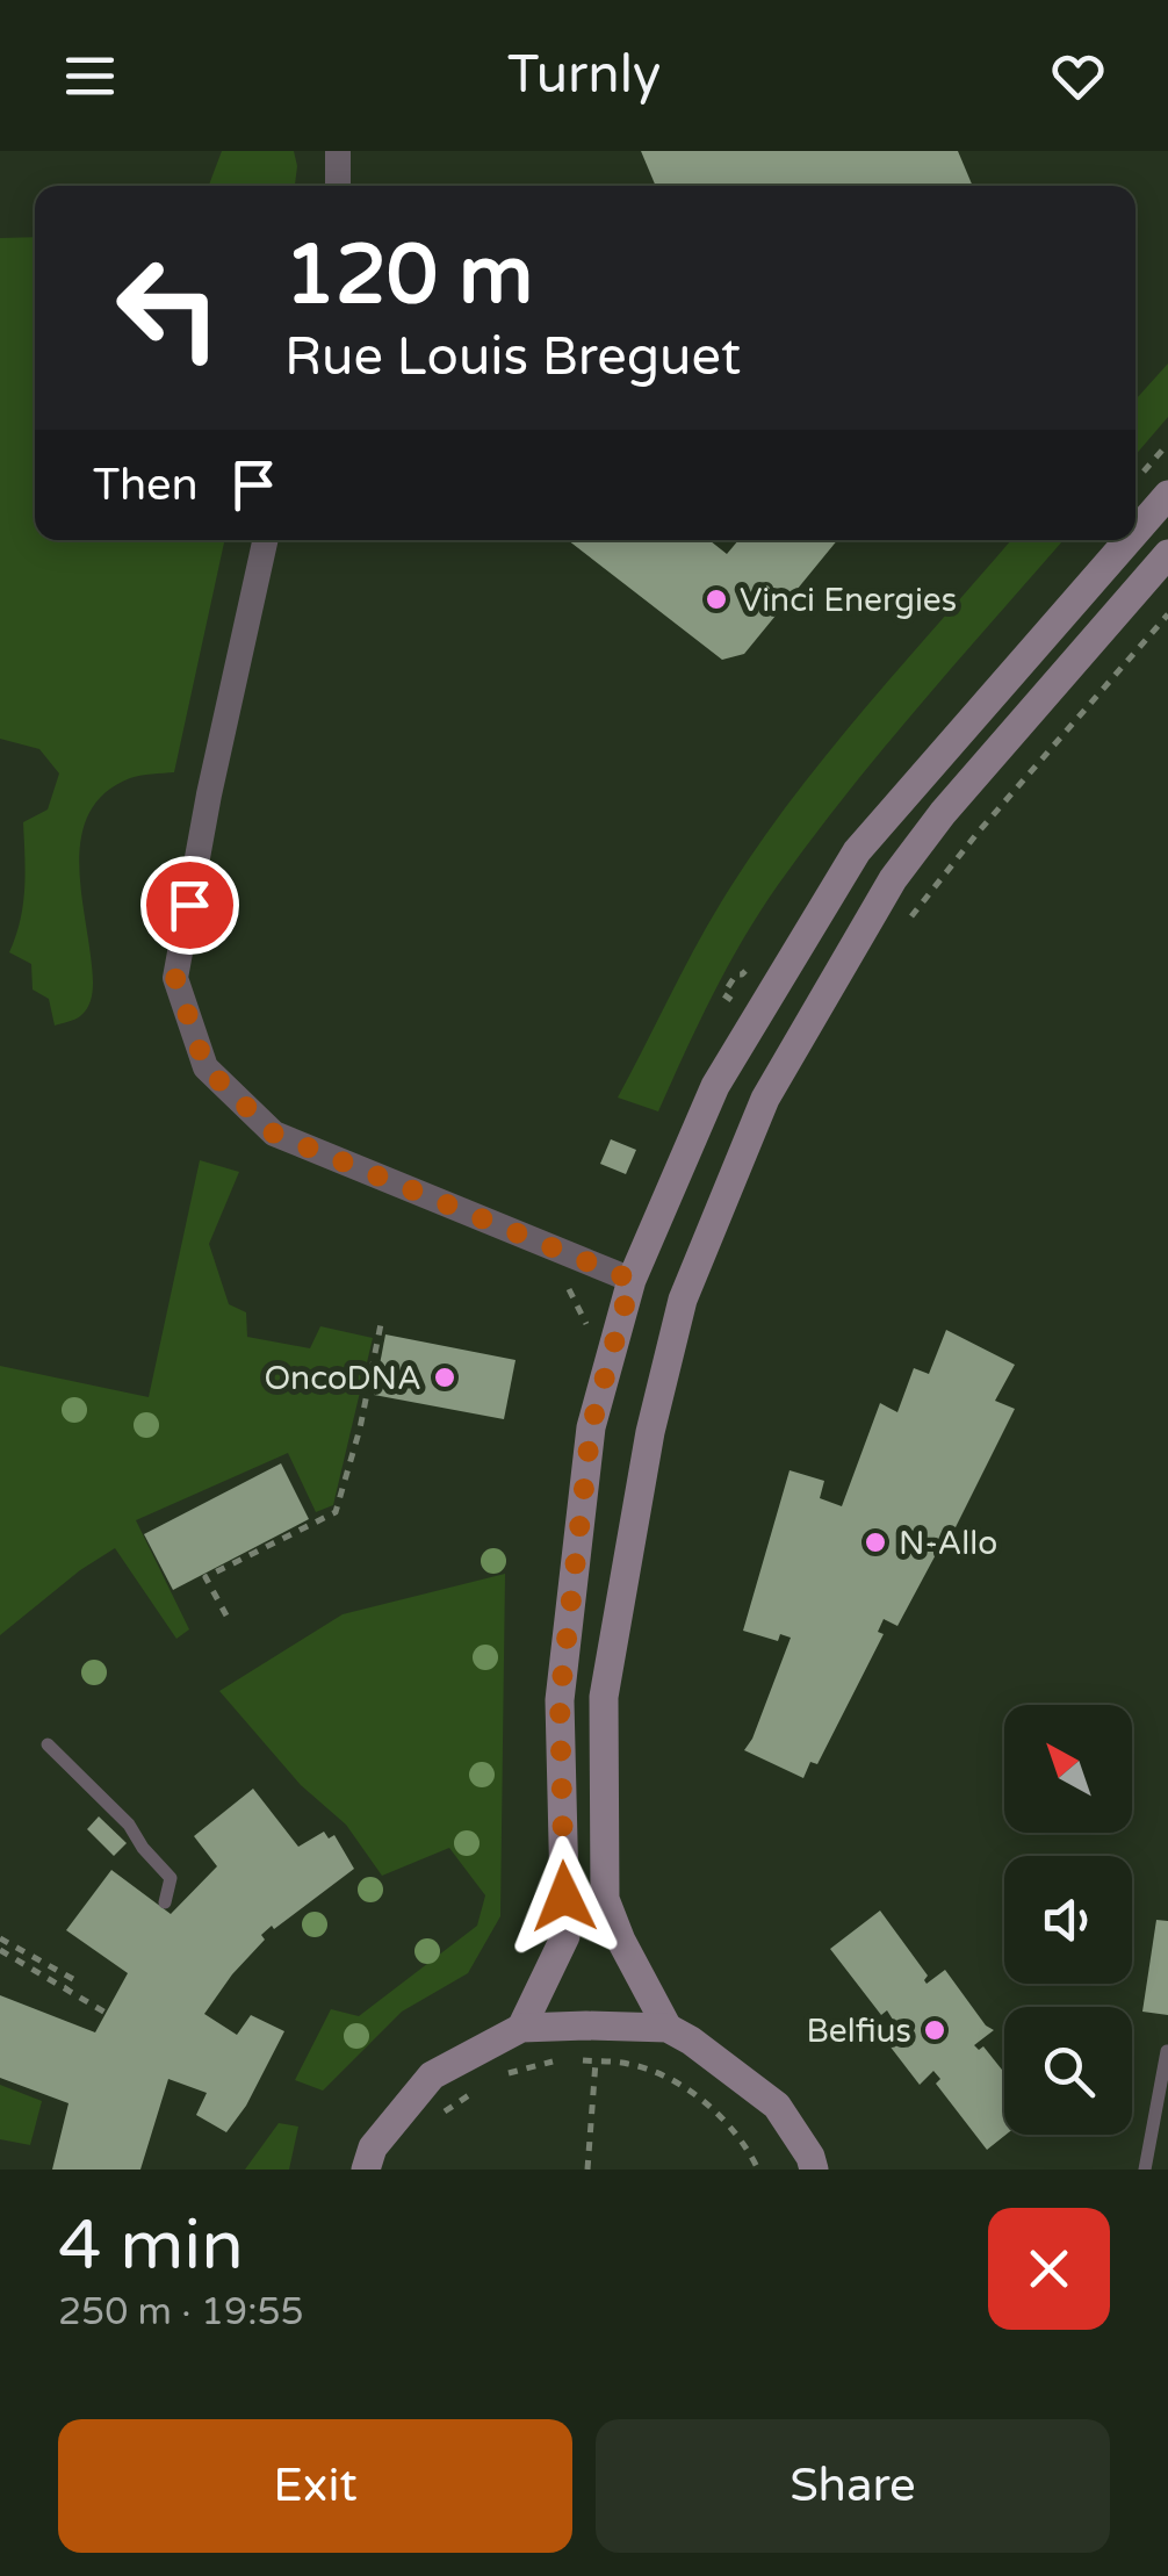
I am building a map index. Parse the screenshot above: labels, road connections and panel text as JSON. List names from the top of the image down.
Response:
{
  "places": [
    "Vinci Energies",
    "OncoDNA",
    "N-Allo",
    "Belfius"
  ],
  "north": "top left",
  "page": {
    "header": "Turnly",
    "turn": ["120 m", "Rue Louis Breguet"],
    "then": "Then",
    "heading": ["4 min", "250 m · 19:55"],
    "buttons": ["Exit", "Share"]
  }
}
